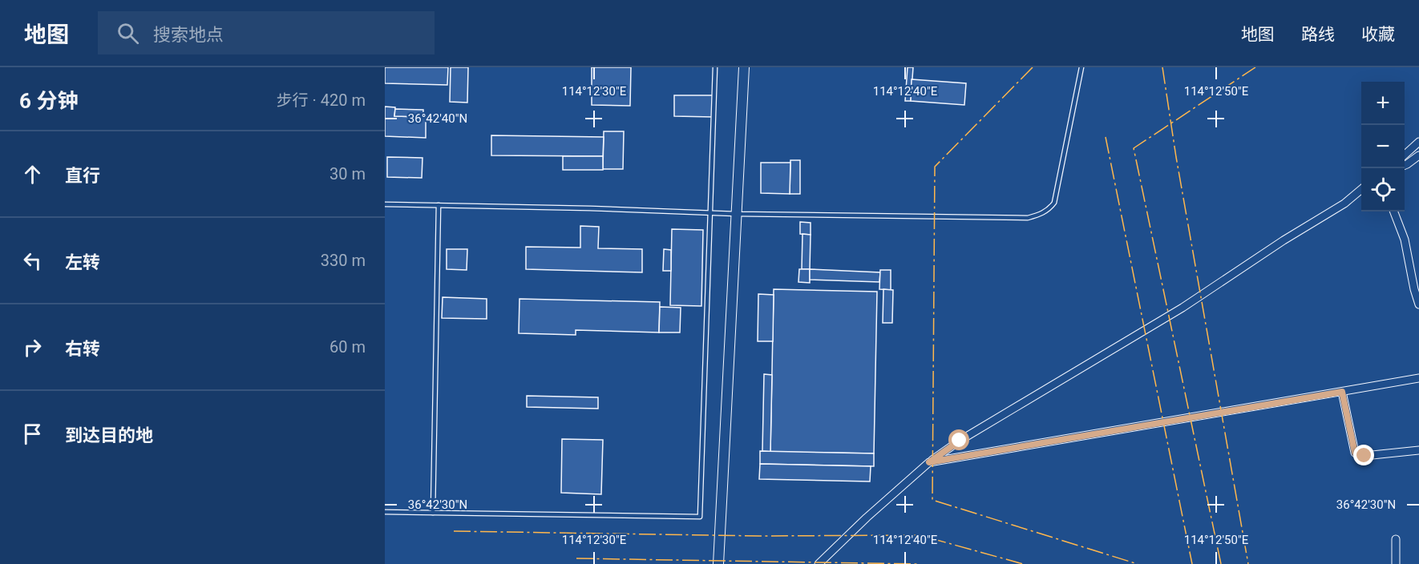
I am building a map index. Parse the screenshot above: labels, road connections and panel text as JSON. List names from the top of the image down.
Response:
{
  "page": {
    "header": "地图",
    "search": "搜索地点",
    "nav": ["地图", "路线", "收藏"],
    "heading": ["6 分钟", "步行 · 420 m"],
    "map_buttons": ["+", "−"],
    "list": [
      ["直行", "30 m"],
      ["左转", "330 m"],
      ["右转", "60 m"],
      "到达目的地"
    ]
  },
  "coordinates": [
    "114°12'30\"E",
    "114°12'40\"E",
    "114°12'50\"E",
    "36°42'40\"N",
    "36°42'30\"N"
  ]
}
